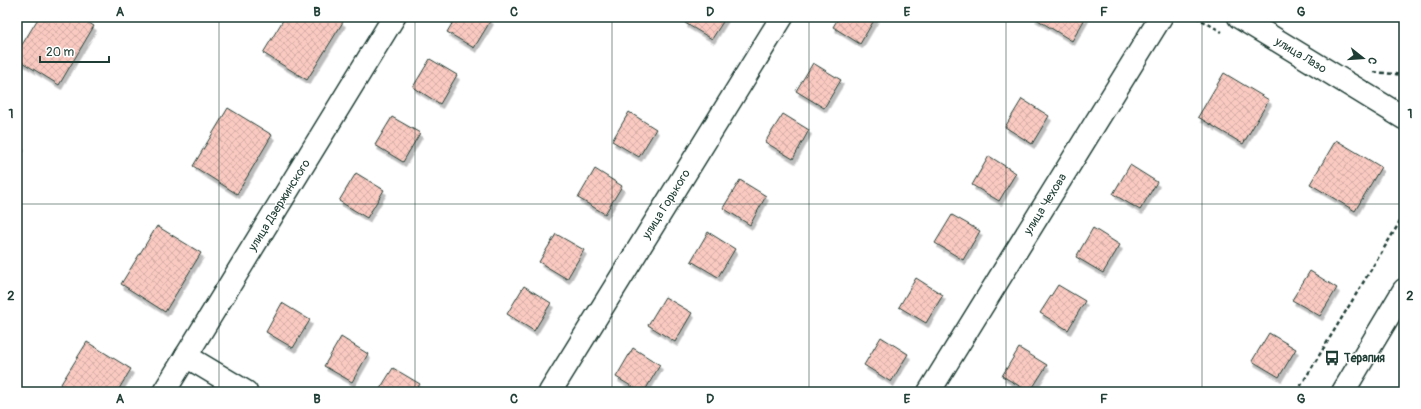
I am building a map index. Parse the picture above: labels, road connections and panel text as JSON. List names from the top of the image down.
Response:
{
  "streets": {
    "street": [
      "улица Лазо",
      "улица Горького",
      "улица Чехова",
      "улица Дзержинского"
    ]
  },
  "places": {
    "bus stop": ["Терапия"]
  },
  "scale_bar": "20 m",
  "north": "right",
  "grid": {
    "columns": [
      "A",
      "B",
      "C",
      "D",
      "E",
      "F",
      "G"
    ],
    "rows": ["1", "2"]
  }
}
